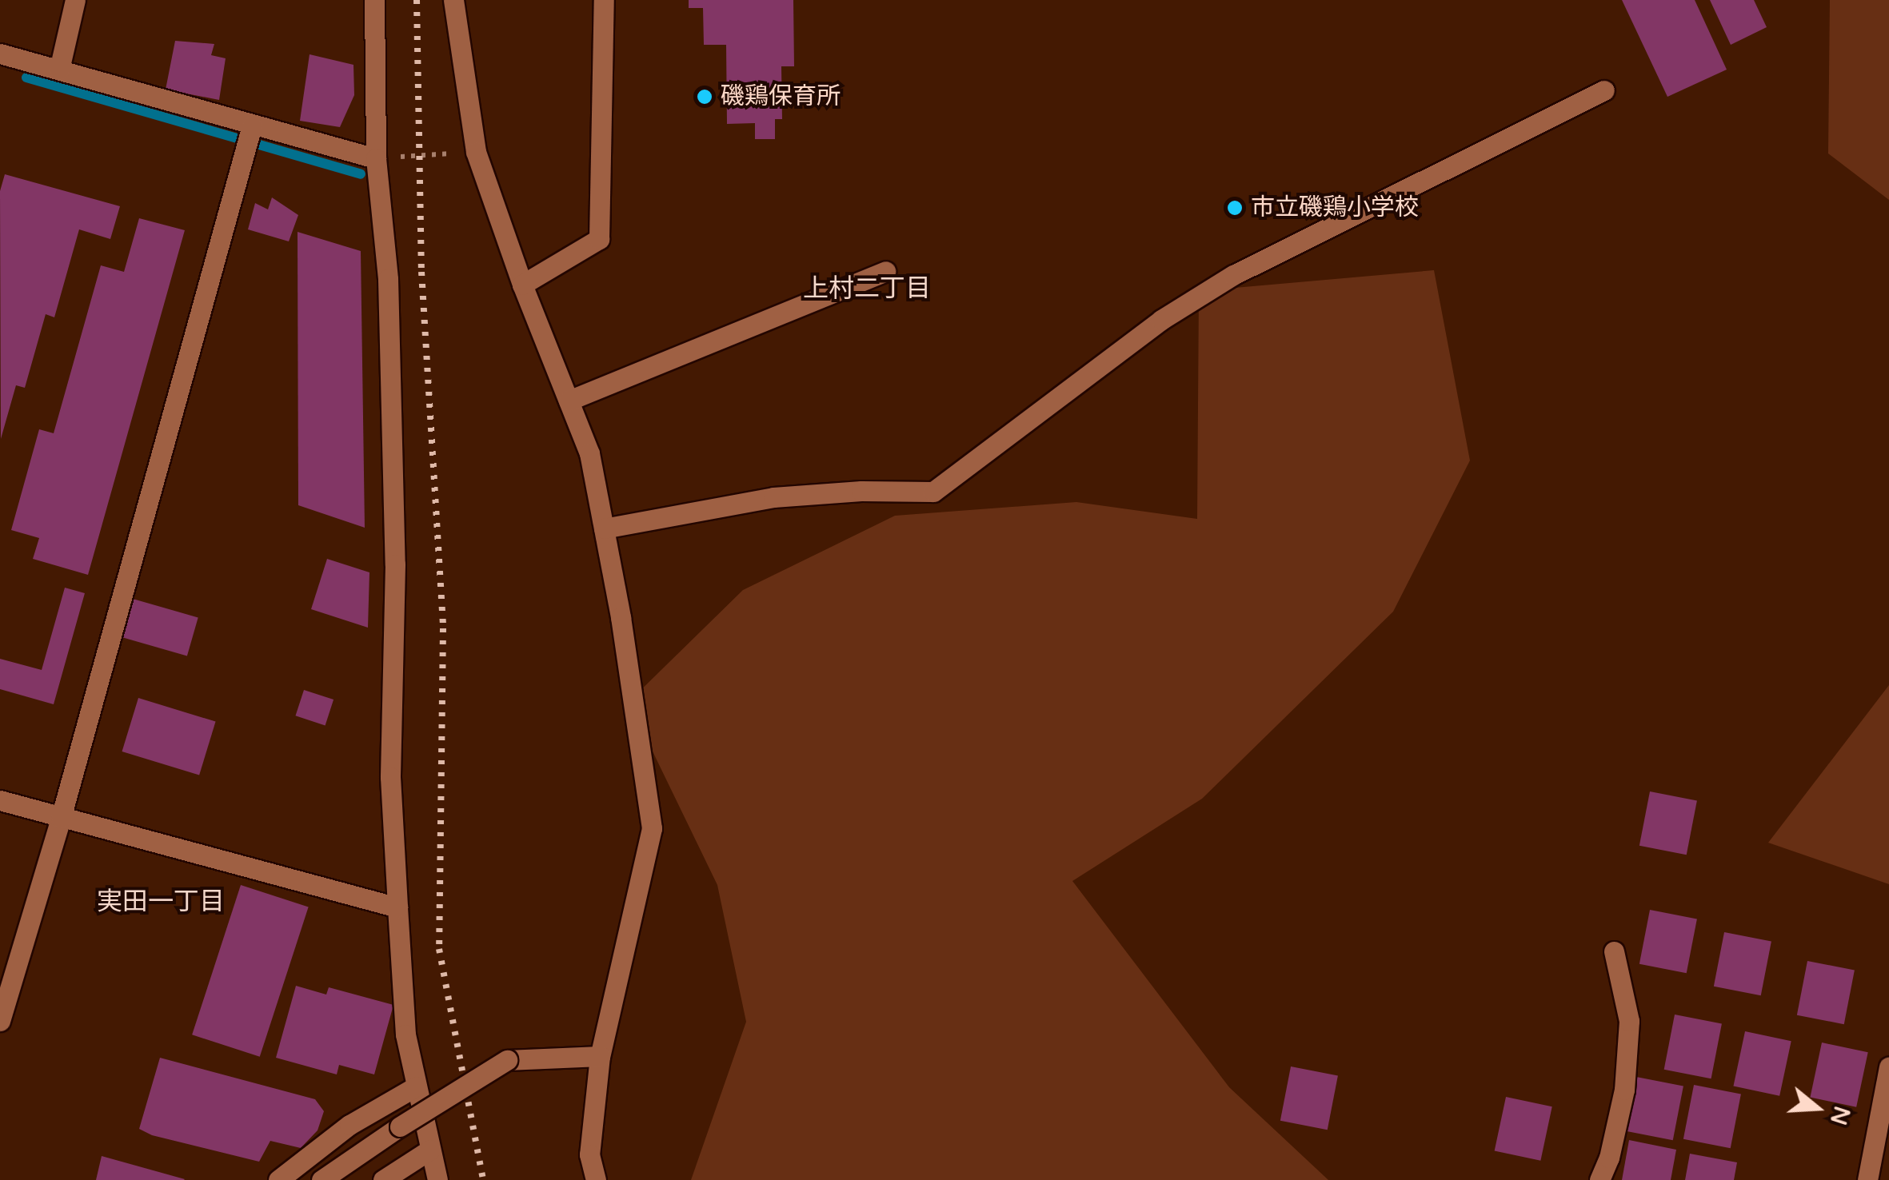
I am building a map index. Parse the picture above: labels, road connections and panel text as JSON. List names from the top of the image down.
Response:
{
  "districts": ["上村二丁目", "実田一丁目"],
  "places": ["磯鶏保育所", "市立磯鶏小学校"],
  "north": "right"
}
